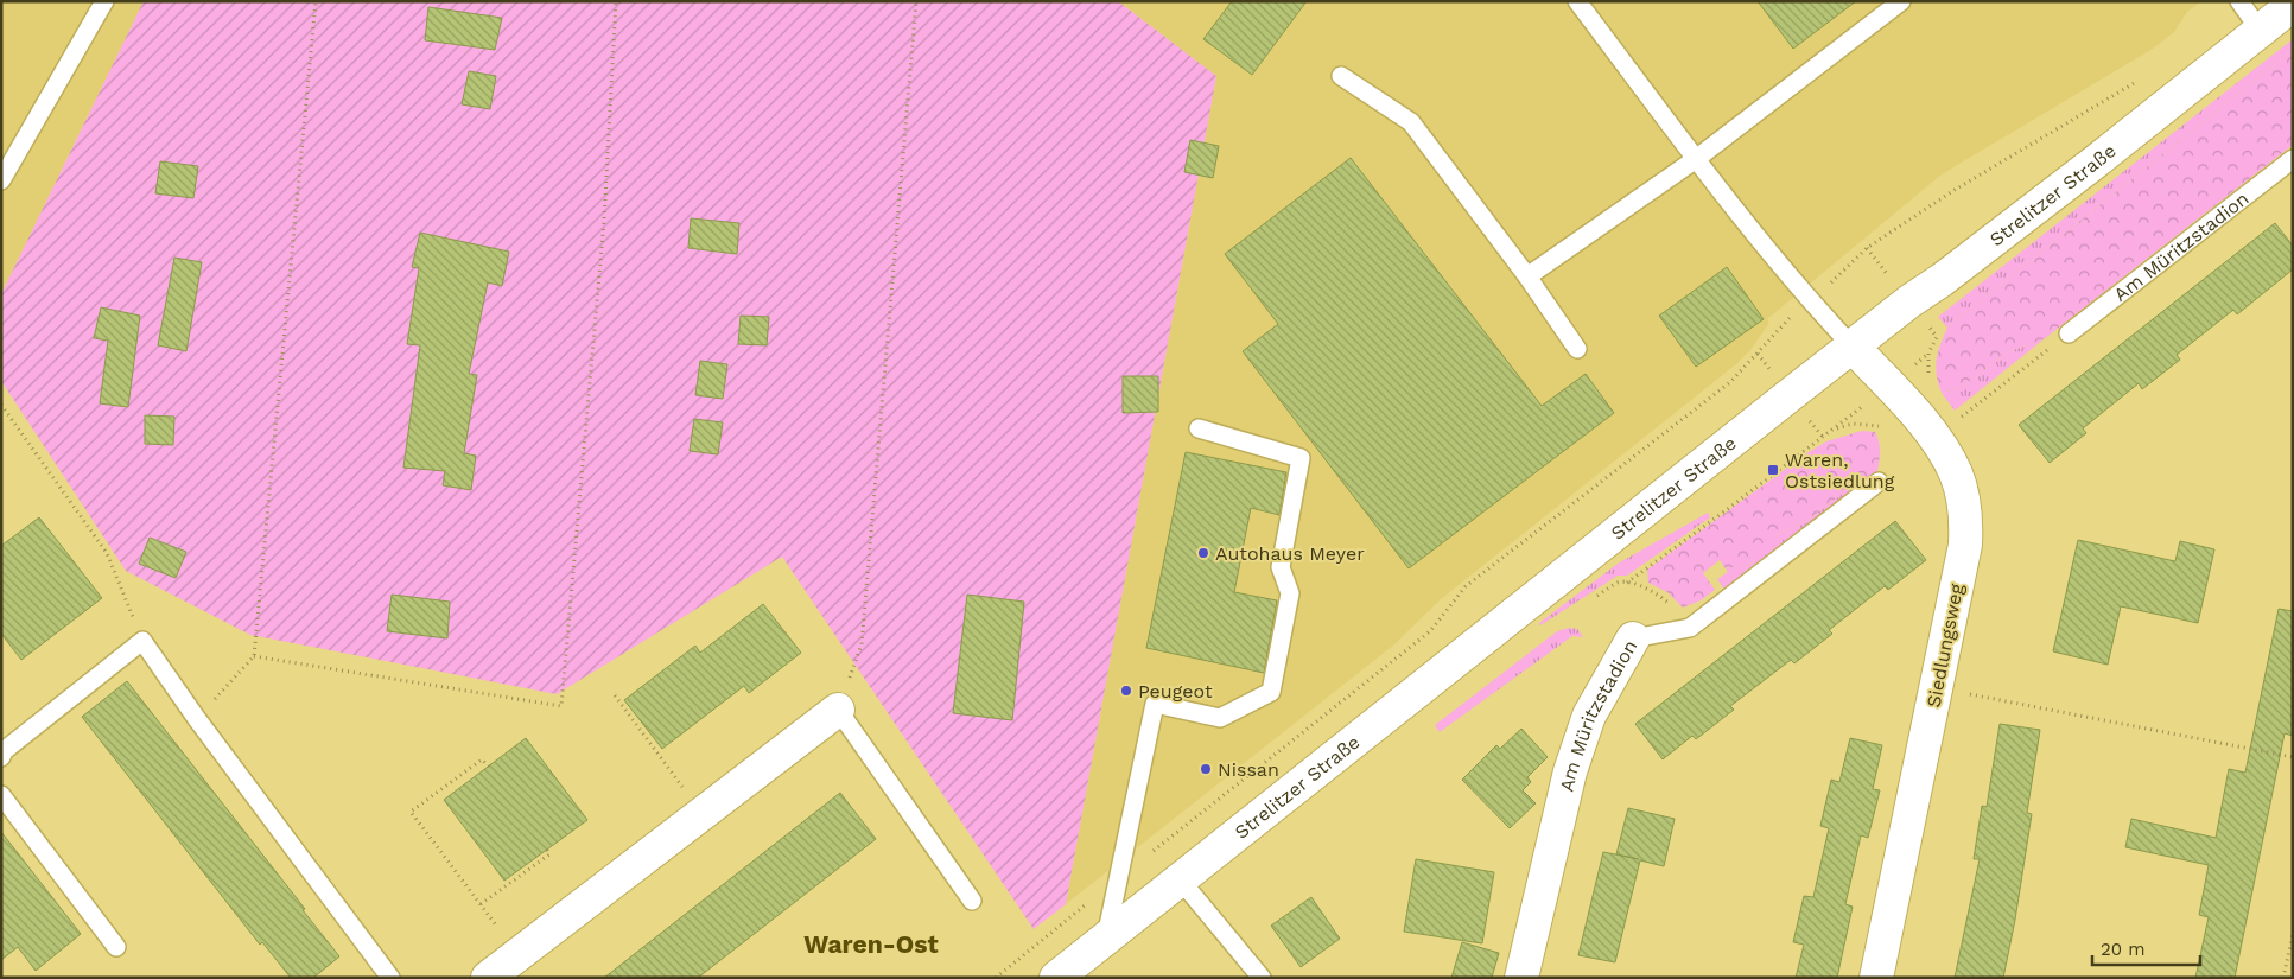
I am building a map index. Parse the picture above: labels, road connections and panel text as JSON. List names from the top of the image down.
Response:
{
  "streets": {
    "main road": ["Strelitzer Straße", "Am Müritzstadion", "Siedlungsweg"]
  },
  "crossings": [
    ["Strelitzer Straße", "Siedlungsweg"]
  ],
  "districts": ["Waren-Ost"],
  "places": {
    "transit": ["Waren, Ostsiedlung"],
    "other": ["Autohaus Meyer", "Peugeot", "Nissan"]
  },
  "scale_bar": "20 m"
}
